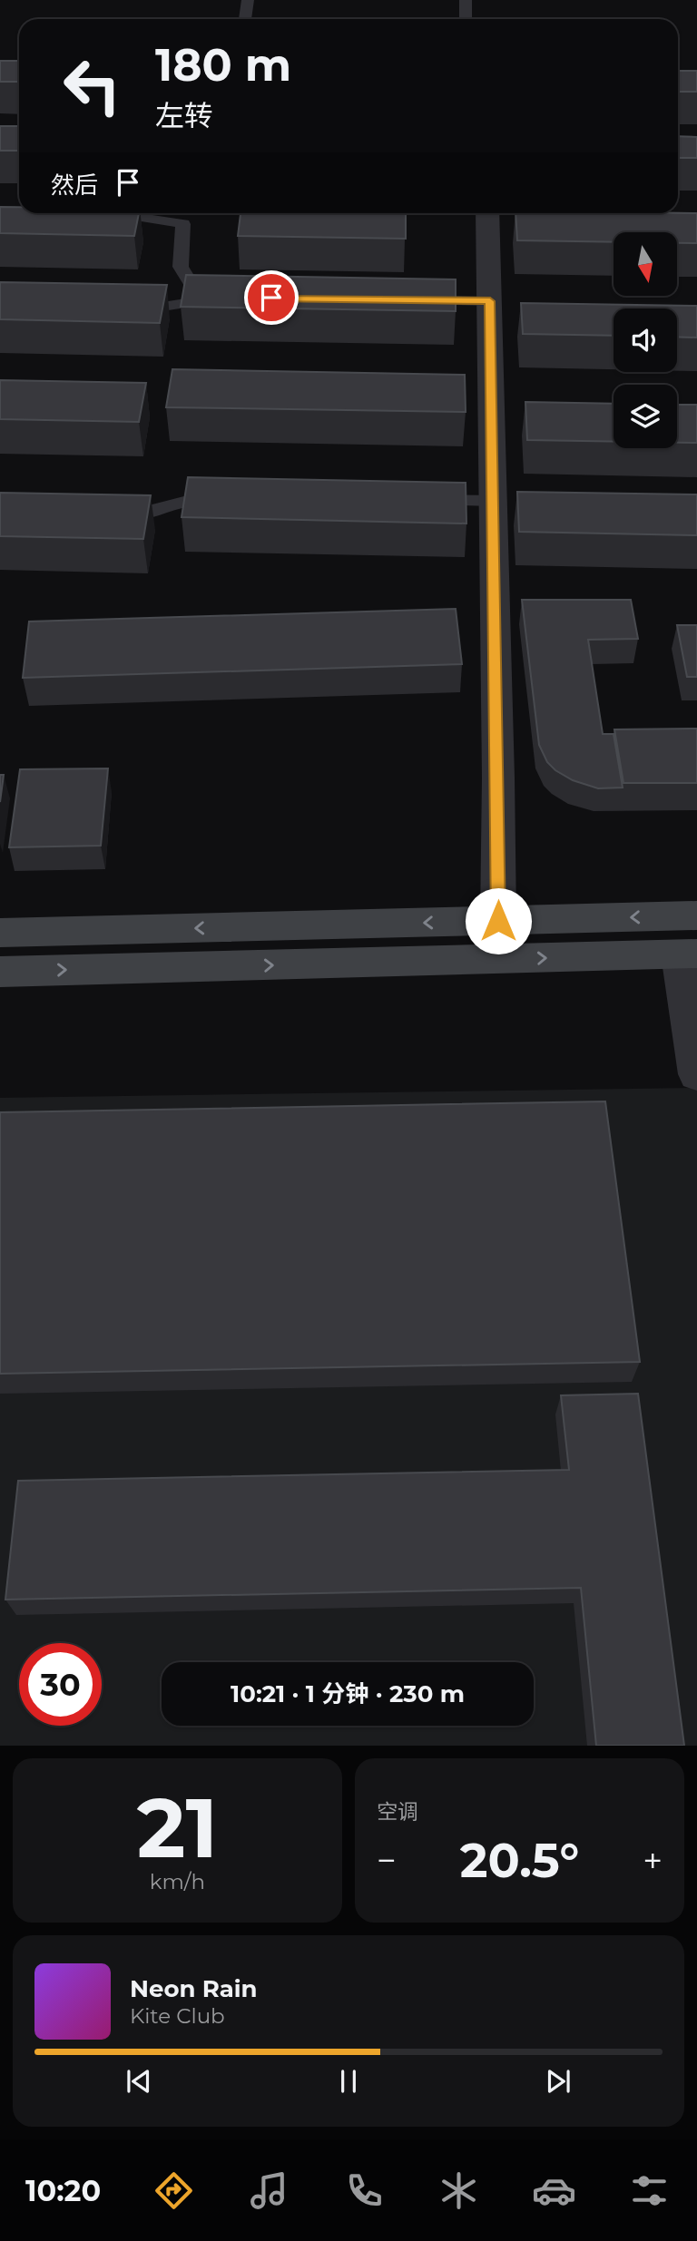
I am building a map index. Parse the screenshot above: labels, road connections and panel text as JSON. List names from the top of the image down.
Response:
{
  "north": "bottom",
  "page": {
    "turn": ["180 m", "左转"],
    "then": "然后",
    "limit": "30",
    "trip": "10:21 · 1 分钟 · 230 m",
    "tile": [
      ["21", "km/h"],
      "空调"
    ],
    "heat": ["−", "20.5°", "+"],
    "song": ["Neon Rain", "Kite Club"],
    "tabs": "10:20"
  }
}
